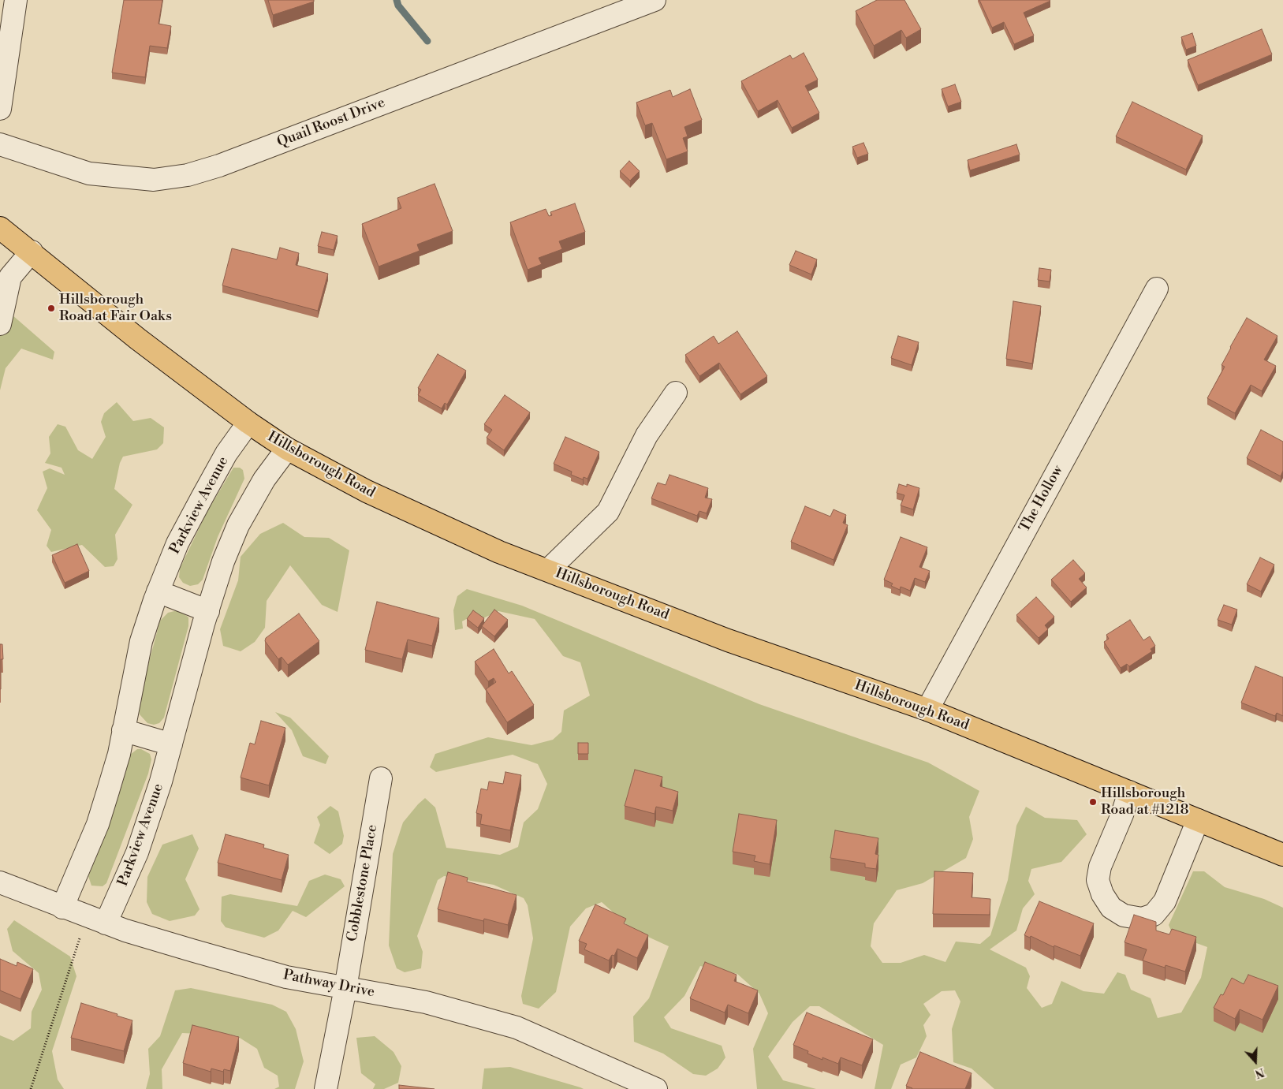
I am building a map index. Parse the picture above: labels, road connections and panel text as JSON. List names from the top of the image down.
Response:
{
  "streets": {
    "main road": ["Hillsborough Road"],
    "street": [
      "Quail Roost Drive",
      "The Hollow",
      "Parkview Avenue",
      "Cobblestone Place",
      "Pathway Drive"
    ]
  },
  "crossings": [
    ["Hillsborough Road", "The Hollow"],
    ["Hillsborough Road", "Parkview Avenue"],
    ["Parkview Avenue", "Pathway Drive"],
    ["Cobblestone Place", "Pathway Drive"]
  ],
  "places": ["Hillsborough Road at Fair Oaks", "Hillsborough Road at #1218"],
  "north": "bottom"
}
